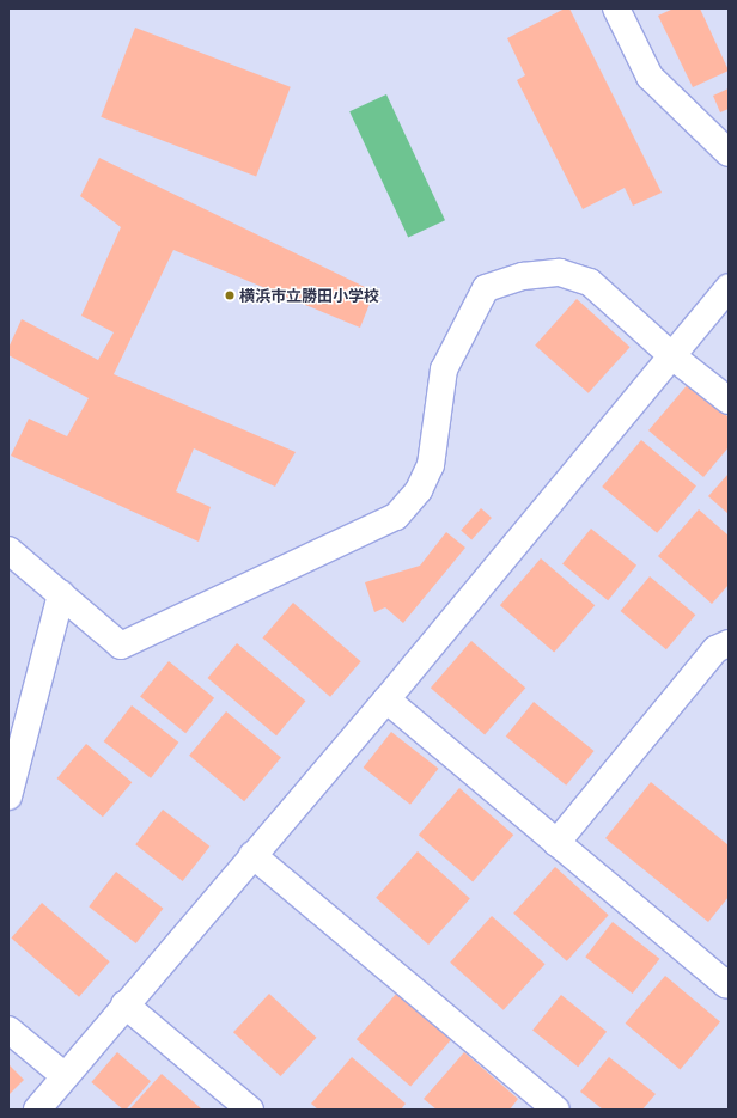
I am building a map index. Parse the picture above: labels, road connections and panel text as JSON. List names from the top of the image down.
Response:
{
  "places": ["横浜市立勝田小学校"]
}
